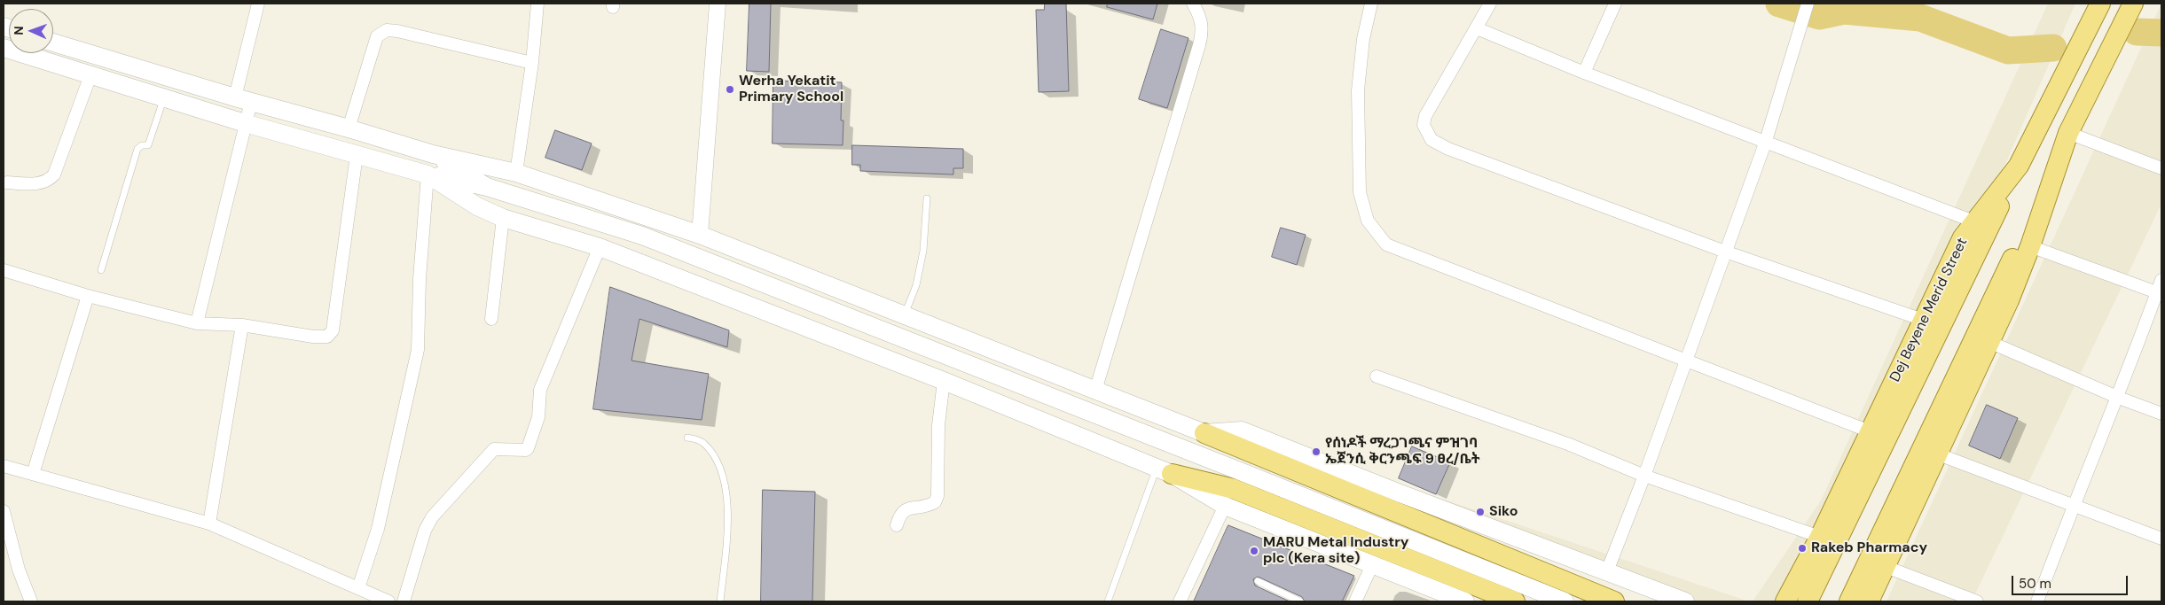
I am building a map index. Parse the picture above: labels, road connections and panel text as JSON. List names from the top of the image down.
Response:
{
  "streets": {
    "main road": ["Dej Beyene Merid Street"]
  },
  "places": [
    "Werha Yekatit Primary School",
    "የሰነዶች ማረጋገጫና ምዝገባ ኤጀንሲ ቅርንጫፍ 9 ፀረ/ቤት",
    "Siko",
    "Rakeb Pharmacy",
    "MARU Metal Industry plc (Kera site)"
  ],
  "scale_bar": "50 m",
  "north": "left"
}
